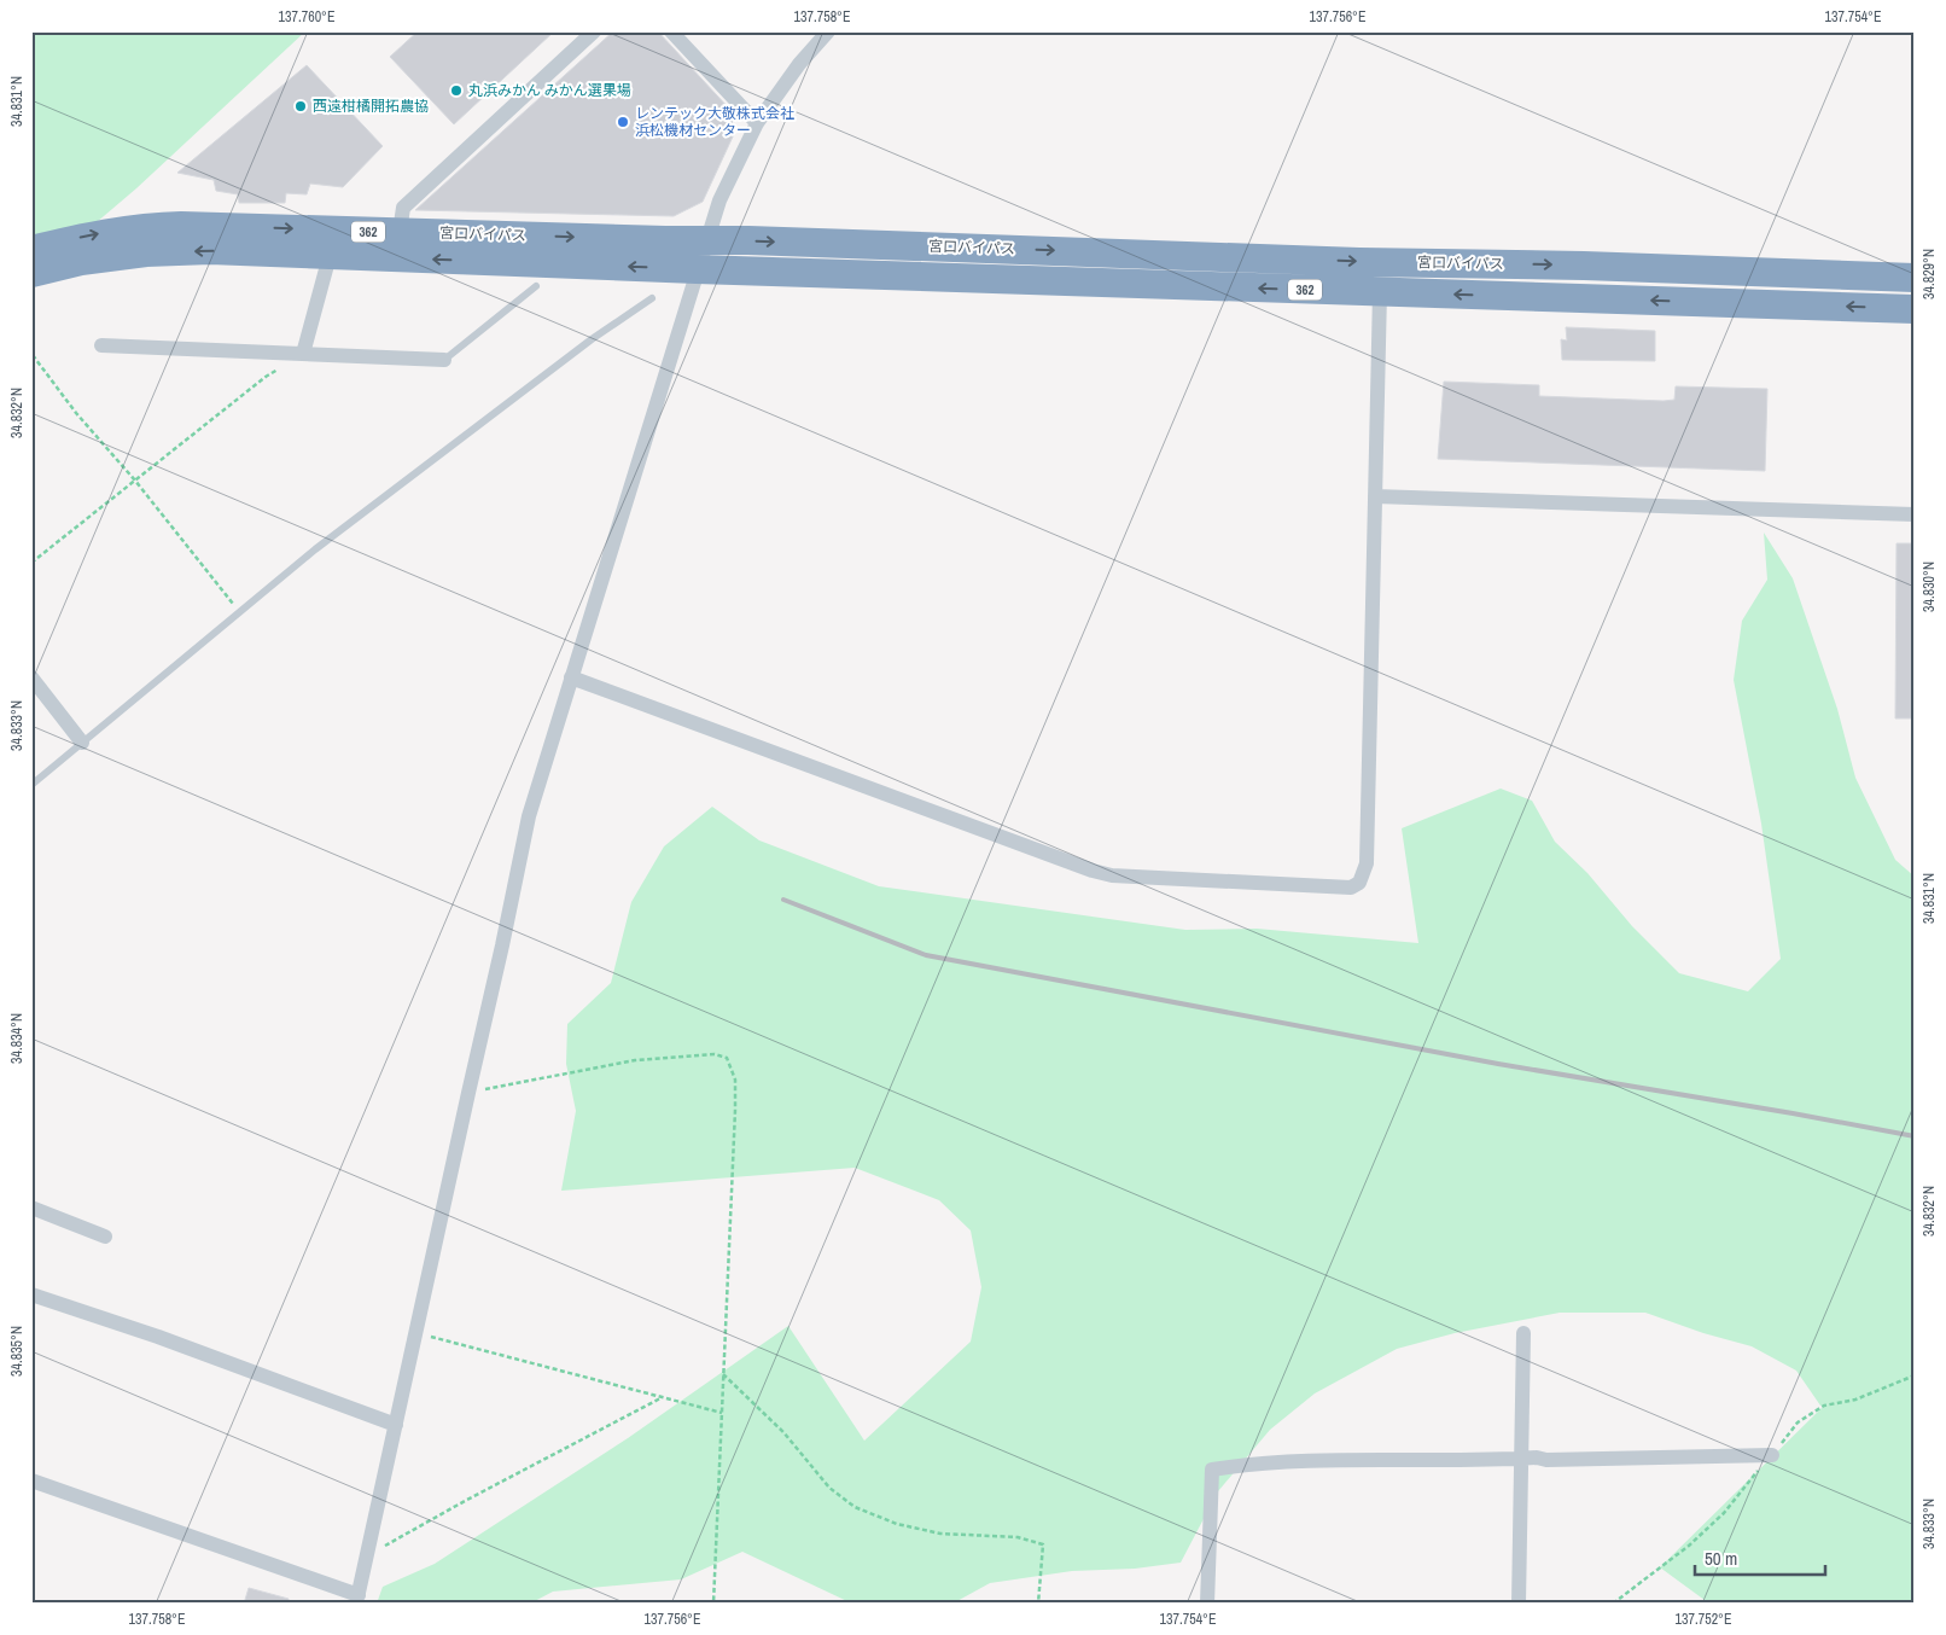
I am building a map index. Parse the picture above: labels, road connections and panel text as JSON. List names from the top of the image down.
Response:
{
  "streets": {
    "highway": ["362", "宮口バイパス"]
  },
  "places": ["丸浜みかん みかん選果場", "西遠柑橘開拓農協", "レンテック大敬株式会社 浜松機材センター"],
  "scale_bar": "50 m",
  "coordinates": [
    "137.760°E",
    "137.758°E",
    "137.756°E",
    "137.754°E",
    "34.831°N",
    "34.829°N",
    "34.832°N",
    "34.830°N",
    "34.833°N",
    "34.834°N",
    "34.835°N",
    "137.752°E"
  ]
}
